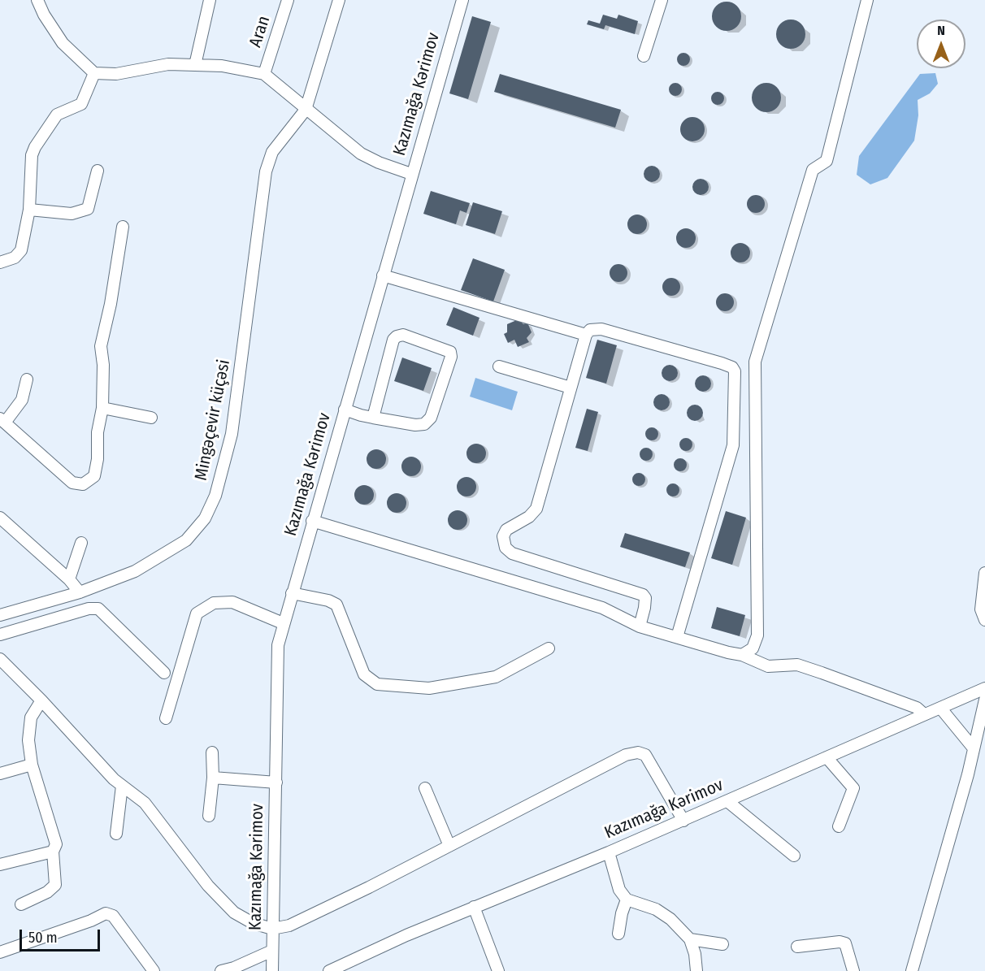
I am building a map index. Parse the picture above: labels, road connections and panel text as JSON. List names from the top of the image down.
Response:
{
  "streets": {
    "street": ["Aran", "Kazımağa Kərimov", "Mingəçevir küçəsi"]
  },
  "scale_bar": "50 m",
  "north": "top"
}
